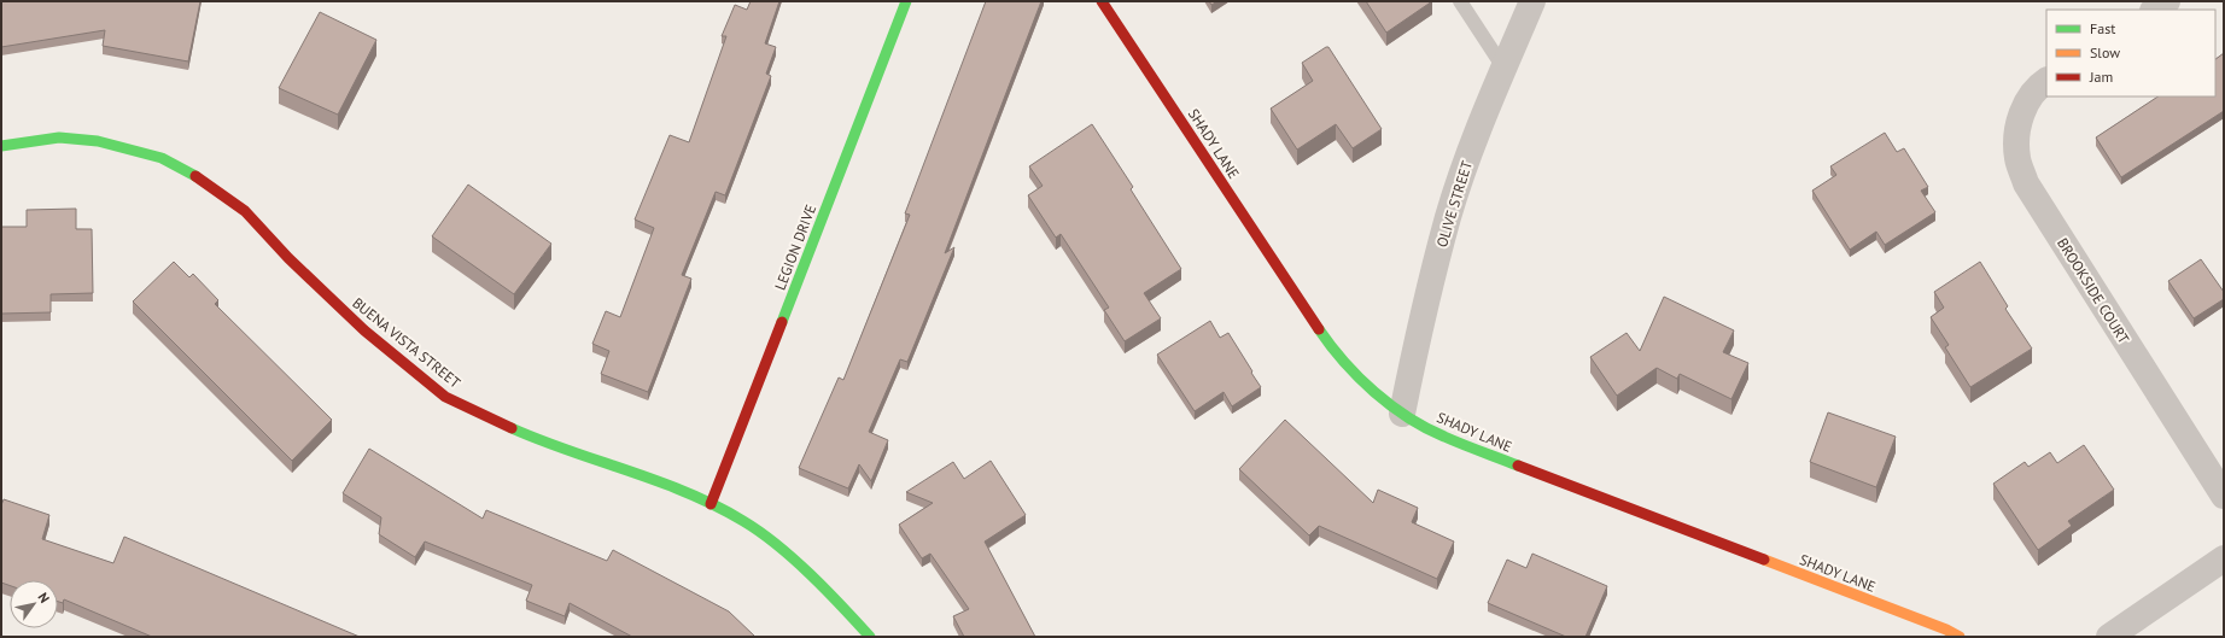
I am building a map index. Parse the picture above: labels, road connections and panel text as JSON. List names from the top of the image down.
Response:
{
  "streets": {
    "street": [
      "SHADY LANE",
      "OLIVE STREET",
      "LEGION DRIVE",
      "BROOKSIDE COURT",
      "BUENA VISTA STREET"
    ]
  },
  "crossings": [
    ["SHADY LANE", "OLIVE STREET"],
    ["LEGION DRIVE", "BUENA VISTA STREET"]
  ],
  "legend": ["Fast", "Slow", "Jam"],
  "north": "top right"
}
